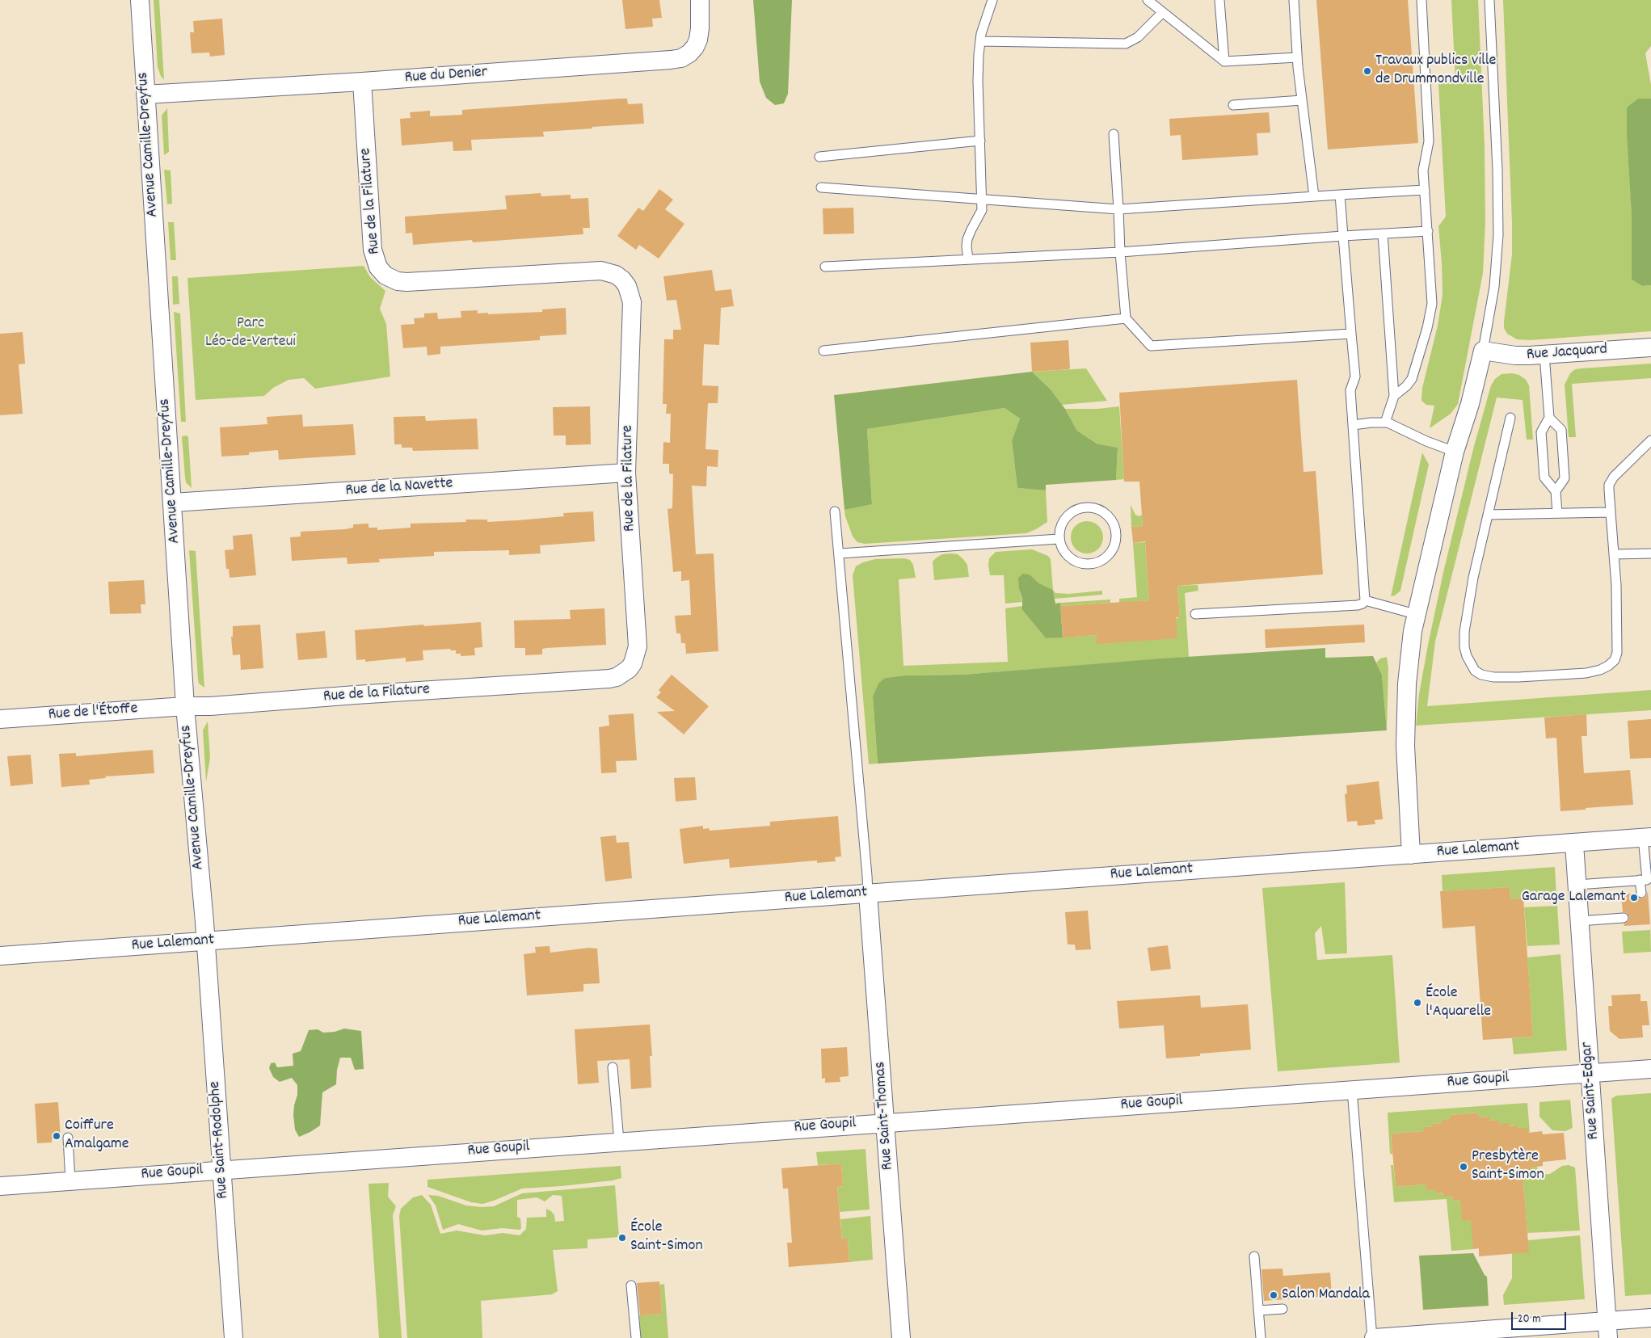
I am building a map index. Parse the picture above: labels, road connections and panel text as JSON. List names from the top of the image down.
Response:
{
  "streets": {
    "street": [
      "Rue du Denier",
      "Avenue Camille-Dreyfus",
      "Rue de la Filature",
      "Rue Jacquard",
      "Rue de la Navette",
      "Rue de l'Étoffe",
      "Rue Lalemant",
      "Rue Goupil",
      "Rue Saint-Edgar",
      "Rue Saint-Thomas",
      "Rue Saint-Rodolphe"
    ]
  },
  "crossings": [
    ["Rue du Denier", "Avenue Camille-Dreyfus"],
    ["Rue du Denier", "Rue de la Filature"],
    ["Avenue Camille-Dreyfus", "Rue de la Filature"],
    ["Avenue Camille-Dreyfus", "Rue de la Navette"],
    ["Avenue Camille-Dreyfus", "Rue de l'Étoffe"],
    ["Avenue Camille-Dreyfus", "Rue Lalemant"],
    ["Avenue Camille-Dreyfus", "Rue Saint-Rodolphe"],
    ["Rue de la Filature", "Rue de la Navette"],
    ["Rue de la Filature", "Rue de l'Étoffe"],
    ["Rue Lalemant", "Rue Saint-Edgar"],
    ["Rue Lalemant", "Rue Saint-Thomas"],
    ["Rue Lalemant", "Rue Saint-Rodolphe"],
    ["Rue Goupil", "Rue Saint-Edgar"],
    ["Rue Goupil", "Rue Saint-Thomas"],
    ["Rue Goupil", "Rue Saint-Rodolphe"]
  ],
  "parks": ["Parc Léo-de-Verteui"],
  "places": [
    "Travaux publics ville de Drummondville",
    "Garage Lalemant",
    "École l'Aquarelle",
    "Coiffure Amalgame",
    "Presbytère Saint-Simon",
    "École Saint-Simon",
    "Salon Mandala"
  ],
  "scale_bar": "20 m"
}
